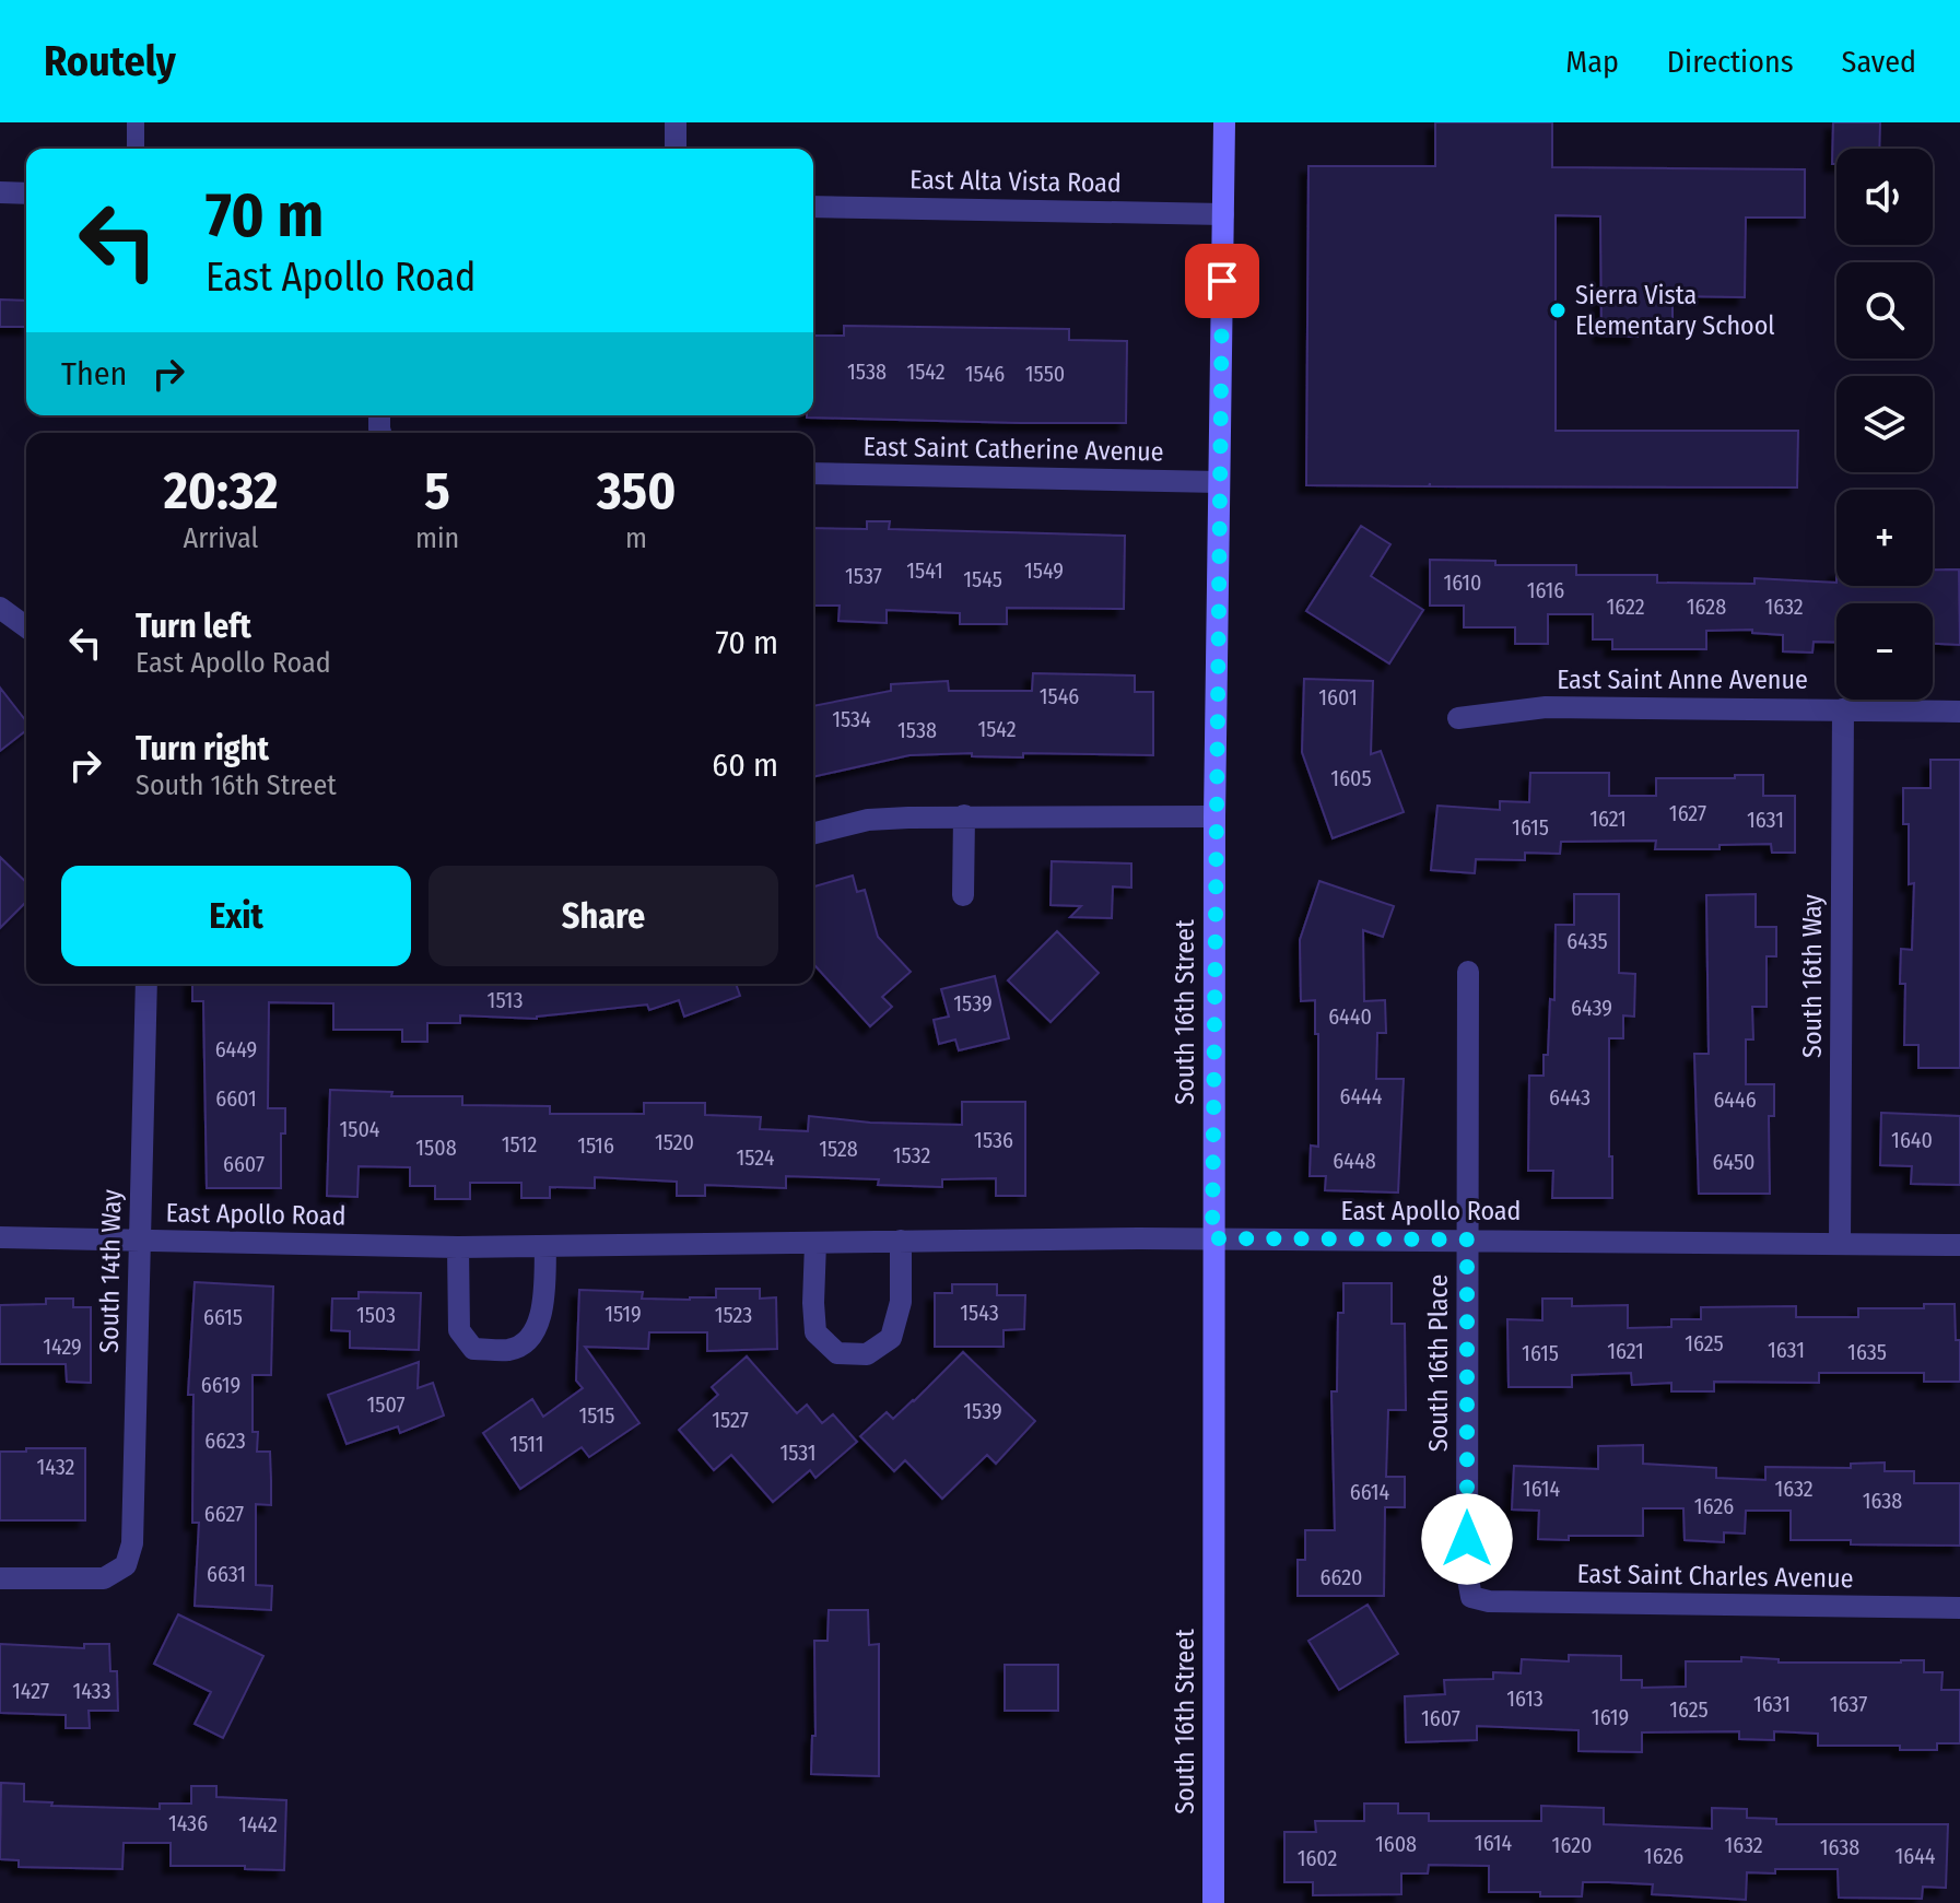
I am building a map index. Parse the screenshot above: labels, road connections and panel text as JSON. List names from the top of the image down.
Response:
{
  "streets": {
    "main road": ["South 16th Street"],
    "street": [
      "East Alta Vista Road",
      "East Saint Catherine Avenue",
      "East Saint Anne Avenue",
      "South 16th Way",
      "East Apollo Road",
      "South 14th Way",
      "South 16th Place",
      "East Saint Charles Avenue"
    ]
  },
  "crossings": [
    ["East Alta Vista Road", "South 16th Street"],
    ["East Saint Catherine Avenue", "South 16th Street"],
    ["East Saint Anne Avenue", "South 16th Way"],
    ["South 16th Way", "East Apollo Road"],
    ["South 16th Street", "East Apollo Road"],
    ["East Apollo Road", "South 14th Way"],
    ["East Apollo Road", "South 16th Place"],
    ["South 16th Place", "East Saint Charles Avenue"]
  ],
  "places": ["Sierra Vista Elementary School"],
  "house_numbers": [
    "1538",
    "1542",
    "1546",
    "1550",
    "1541",
    "1549",
    "1537",
    "1545",
    "1610",
    "1616",
    "1622",
    "1628",
    "1632",
    "1546",
    "1601",
    "1534",
    "1542",
    "1538",
    "1605",
    "1627",
    "1621",
    "1631",
    "1615",
    "6435",
    "1513",
    "1539",
    "6439",
    "6440",
    "6449",
    "6444",
    "6443",
    "6601",
    "6446",
    "1504",
    "1536",
    "1640",
    "1520",
    "1512",
    "1516",
    "1508",
    "1528",
    "1532",
    "1524",
    "6448",
    "6450",
    "6607",
    "1543",
    "1519",
    "1503",
    "1523",
    "6615",
    "1625",
    "1429",
    "1631",
    "1621",
    "1635",
    "1615",
    "6619",
    "1507",
    "1539",
    "1515",
    "1527",
    "6623",
    "1511",
    "1531",
    "1432",
    "1614",
    "1632",
    "6614",
    "1638",
    "1626",
    "6627",
    "6631",
    "6620",
    "1427",
    "1433",
    "1613",
    "1631",
    "1637",
    "1625",
    "1619",
    "1607",
    "1436",
    "1442",
    "1614",
    "1608",
    "1620",
    "1632",
    "1638",
    "1626",
    "1644",
    "1602"
  ],
  "page": {
    "header": "Routely",
    "nav": ["Map", "Directions", "Saved"],
    "map_buttons": ["+", "−"],
    "turn": ["70 m", "East Apollo Road"],
    "then": "Then",
    "eta": [
      "20:32",
      "Arrival",
      "5",
      "min",
      "350",
      "m"
    ],
    "list": [
      {
        "name": "Turn left",
        "note": "East Apollo Road",
        "value": "70 m"
      },
      {
        "name": "Turn right",
        "note": "South 16th Street",
        "value": "60 m"
      }
    ],
    "buttons": ["Exit", "Share"]
  }
}
